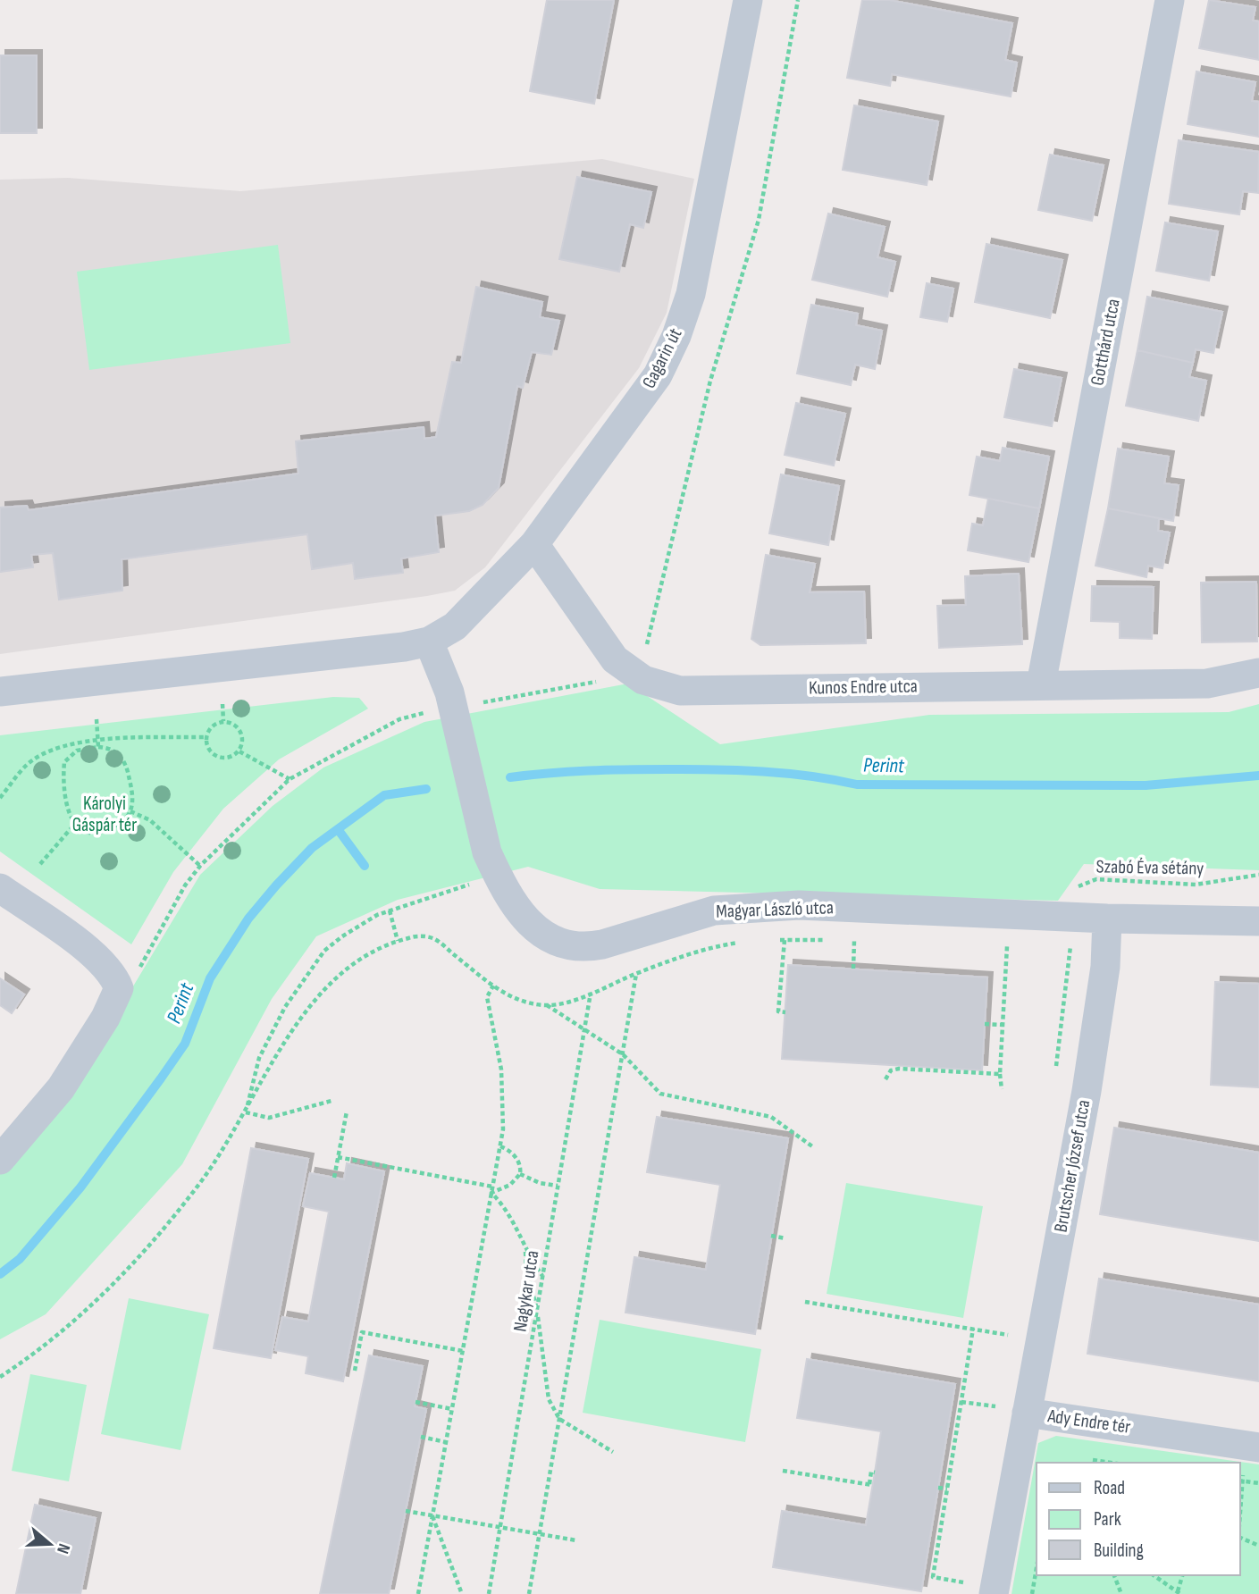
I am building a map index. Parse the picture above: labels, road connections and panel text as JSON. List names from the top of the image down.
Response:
{
  "streets": {
    "street": [
      "Gotthárd utca",
      "Gagarin út",
      "Kunos Endre utca",
      "Magyar László utca",
      "Brutscher József utca",
      "Ady Endre tér"
    ],
    "path": ["Szabó Éva sétány", "Nagykar utca"]
  },
  "crossings": [
    ["Gotthárd utca", "Kunos Endre utca"],
    ["Gagarin út", "Kunos Endre utca"],
    ["Gagarin út", "Magyar László utca"],
    ["Magyar László utca", "Brutscher József utca"],
    ["Brutscher József utca", "Ady Endre tér"]
  ],
  "water": ["Perint"],
  "parks": ["Károlyi Gáspár tér"],
  "legend": ["Road", "Park", "Building"],
  "north": "right"
}
